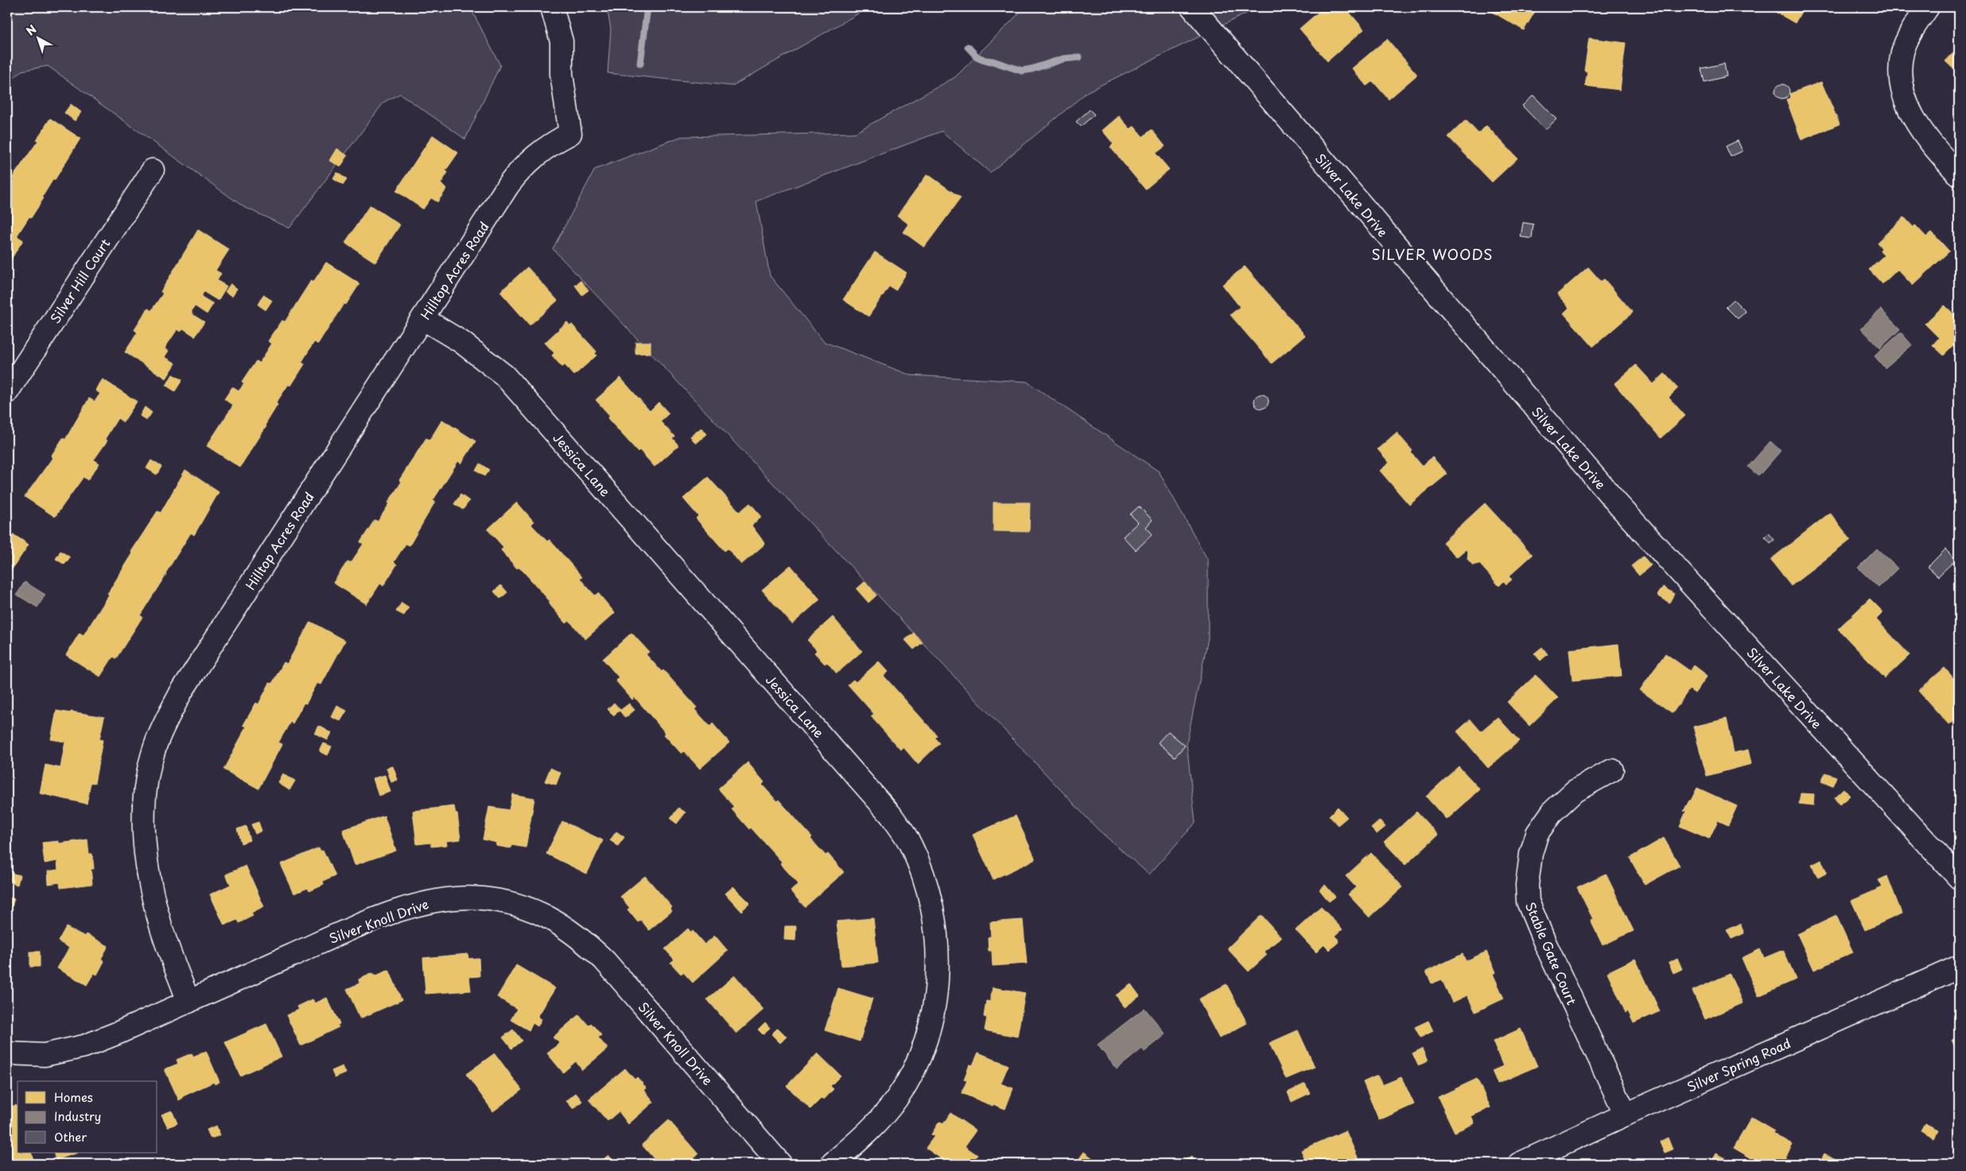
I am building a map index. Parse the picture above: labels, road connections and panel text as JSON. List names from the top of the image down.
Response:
{
  "streets": {
    "street": [
      "Silver Lake Drive",
      "Hilltop Acres Road",
      "Silver Hill Court",
      "Jessica Lane",
      "Silver Knoll Drive",
      "Stable Gate Court",
      "Silver Spring Road"
    ]
  },
  "crossings": [
    ["Hilltop Acres Road", "Jessica Lane"],
    ["Hilltop Acres Road", "Silver Knoll Drive"],
    ["Stable Gate Court", "Silver Spring Road"]
  ],
  "districts": ["SILVER WOODS"],
  "legend": ["Homes", "Industry", "Other"],
  "north": "top left"
}
